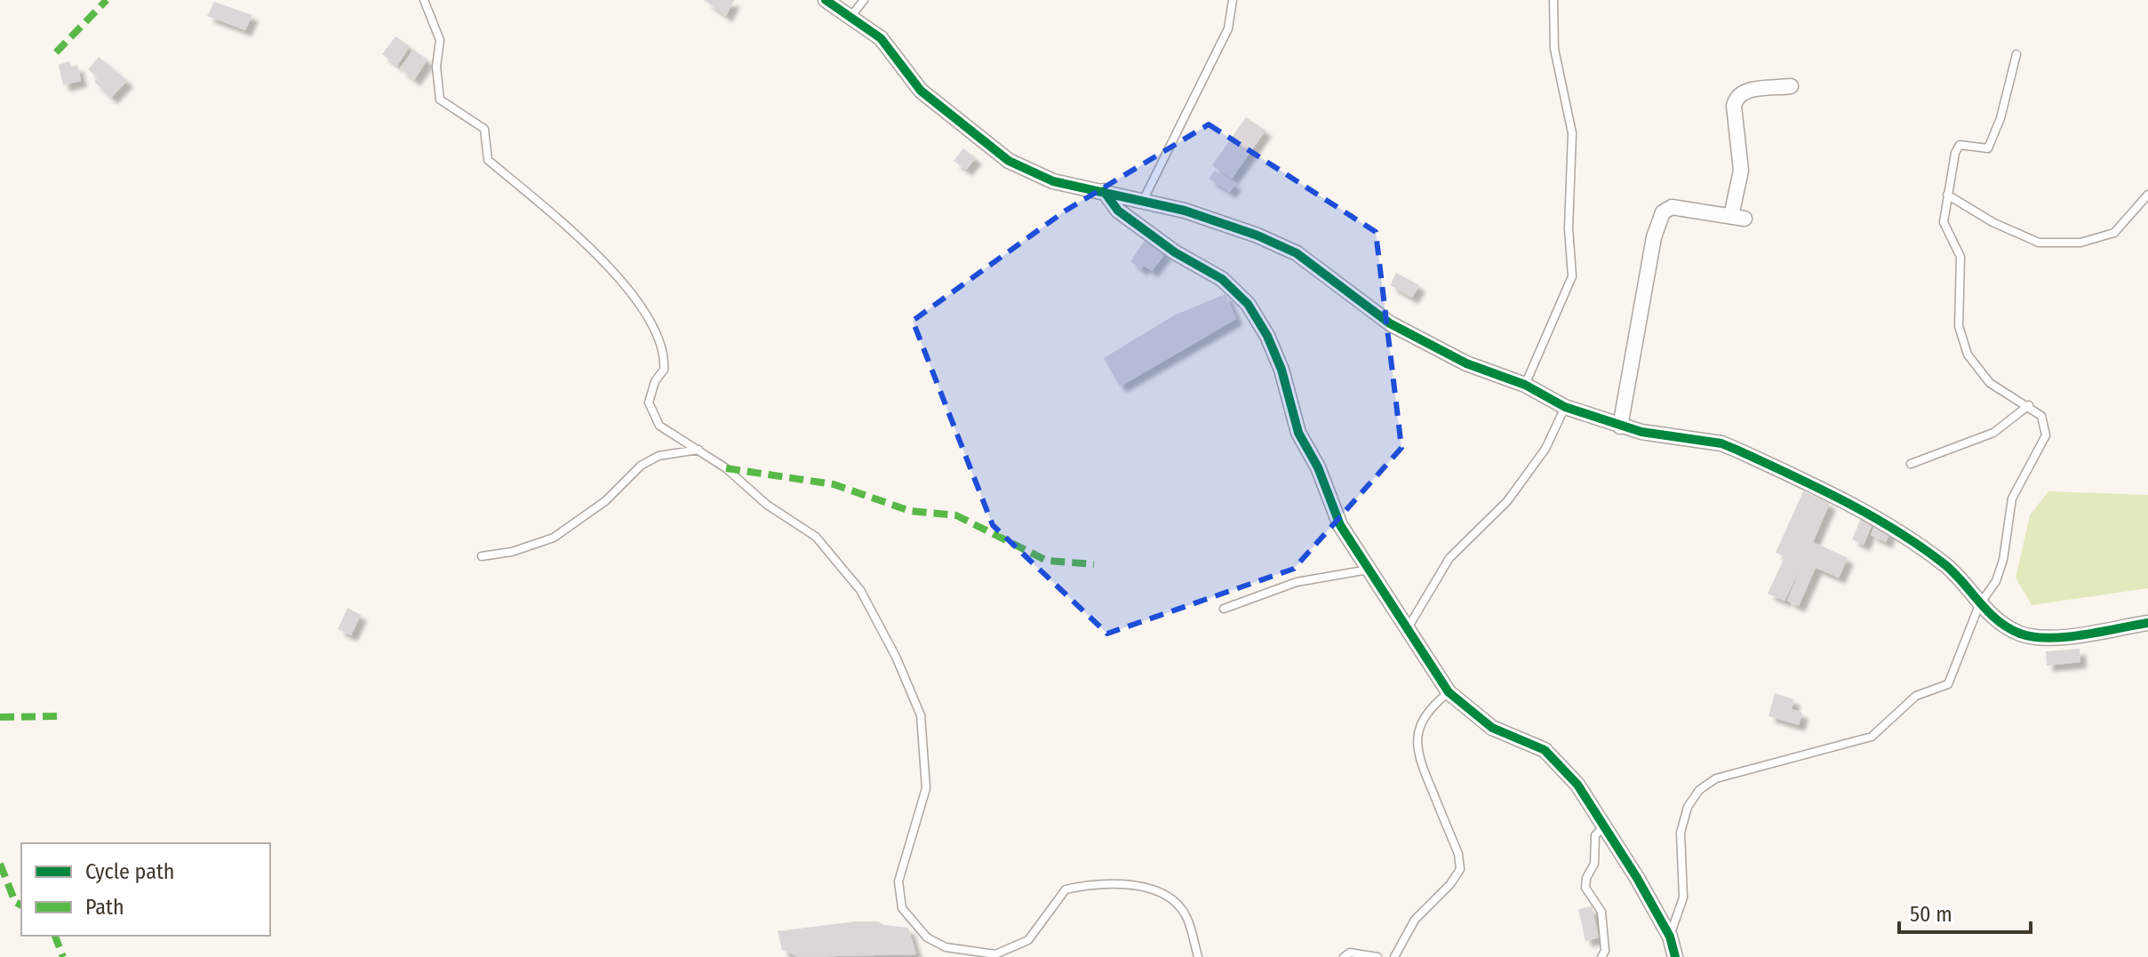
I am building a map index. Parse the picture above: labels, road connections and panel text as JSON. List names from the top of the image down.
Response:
{
  "legend": ["Cycle path", "Path"],
  "scale_bar": "50 m"
}
